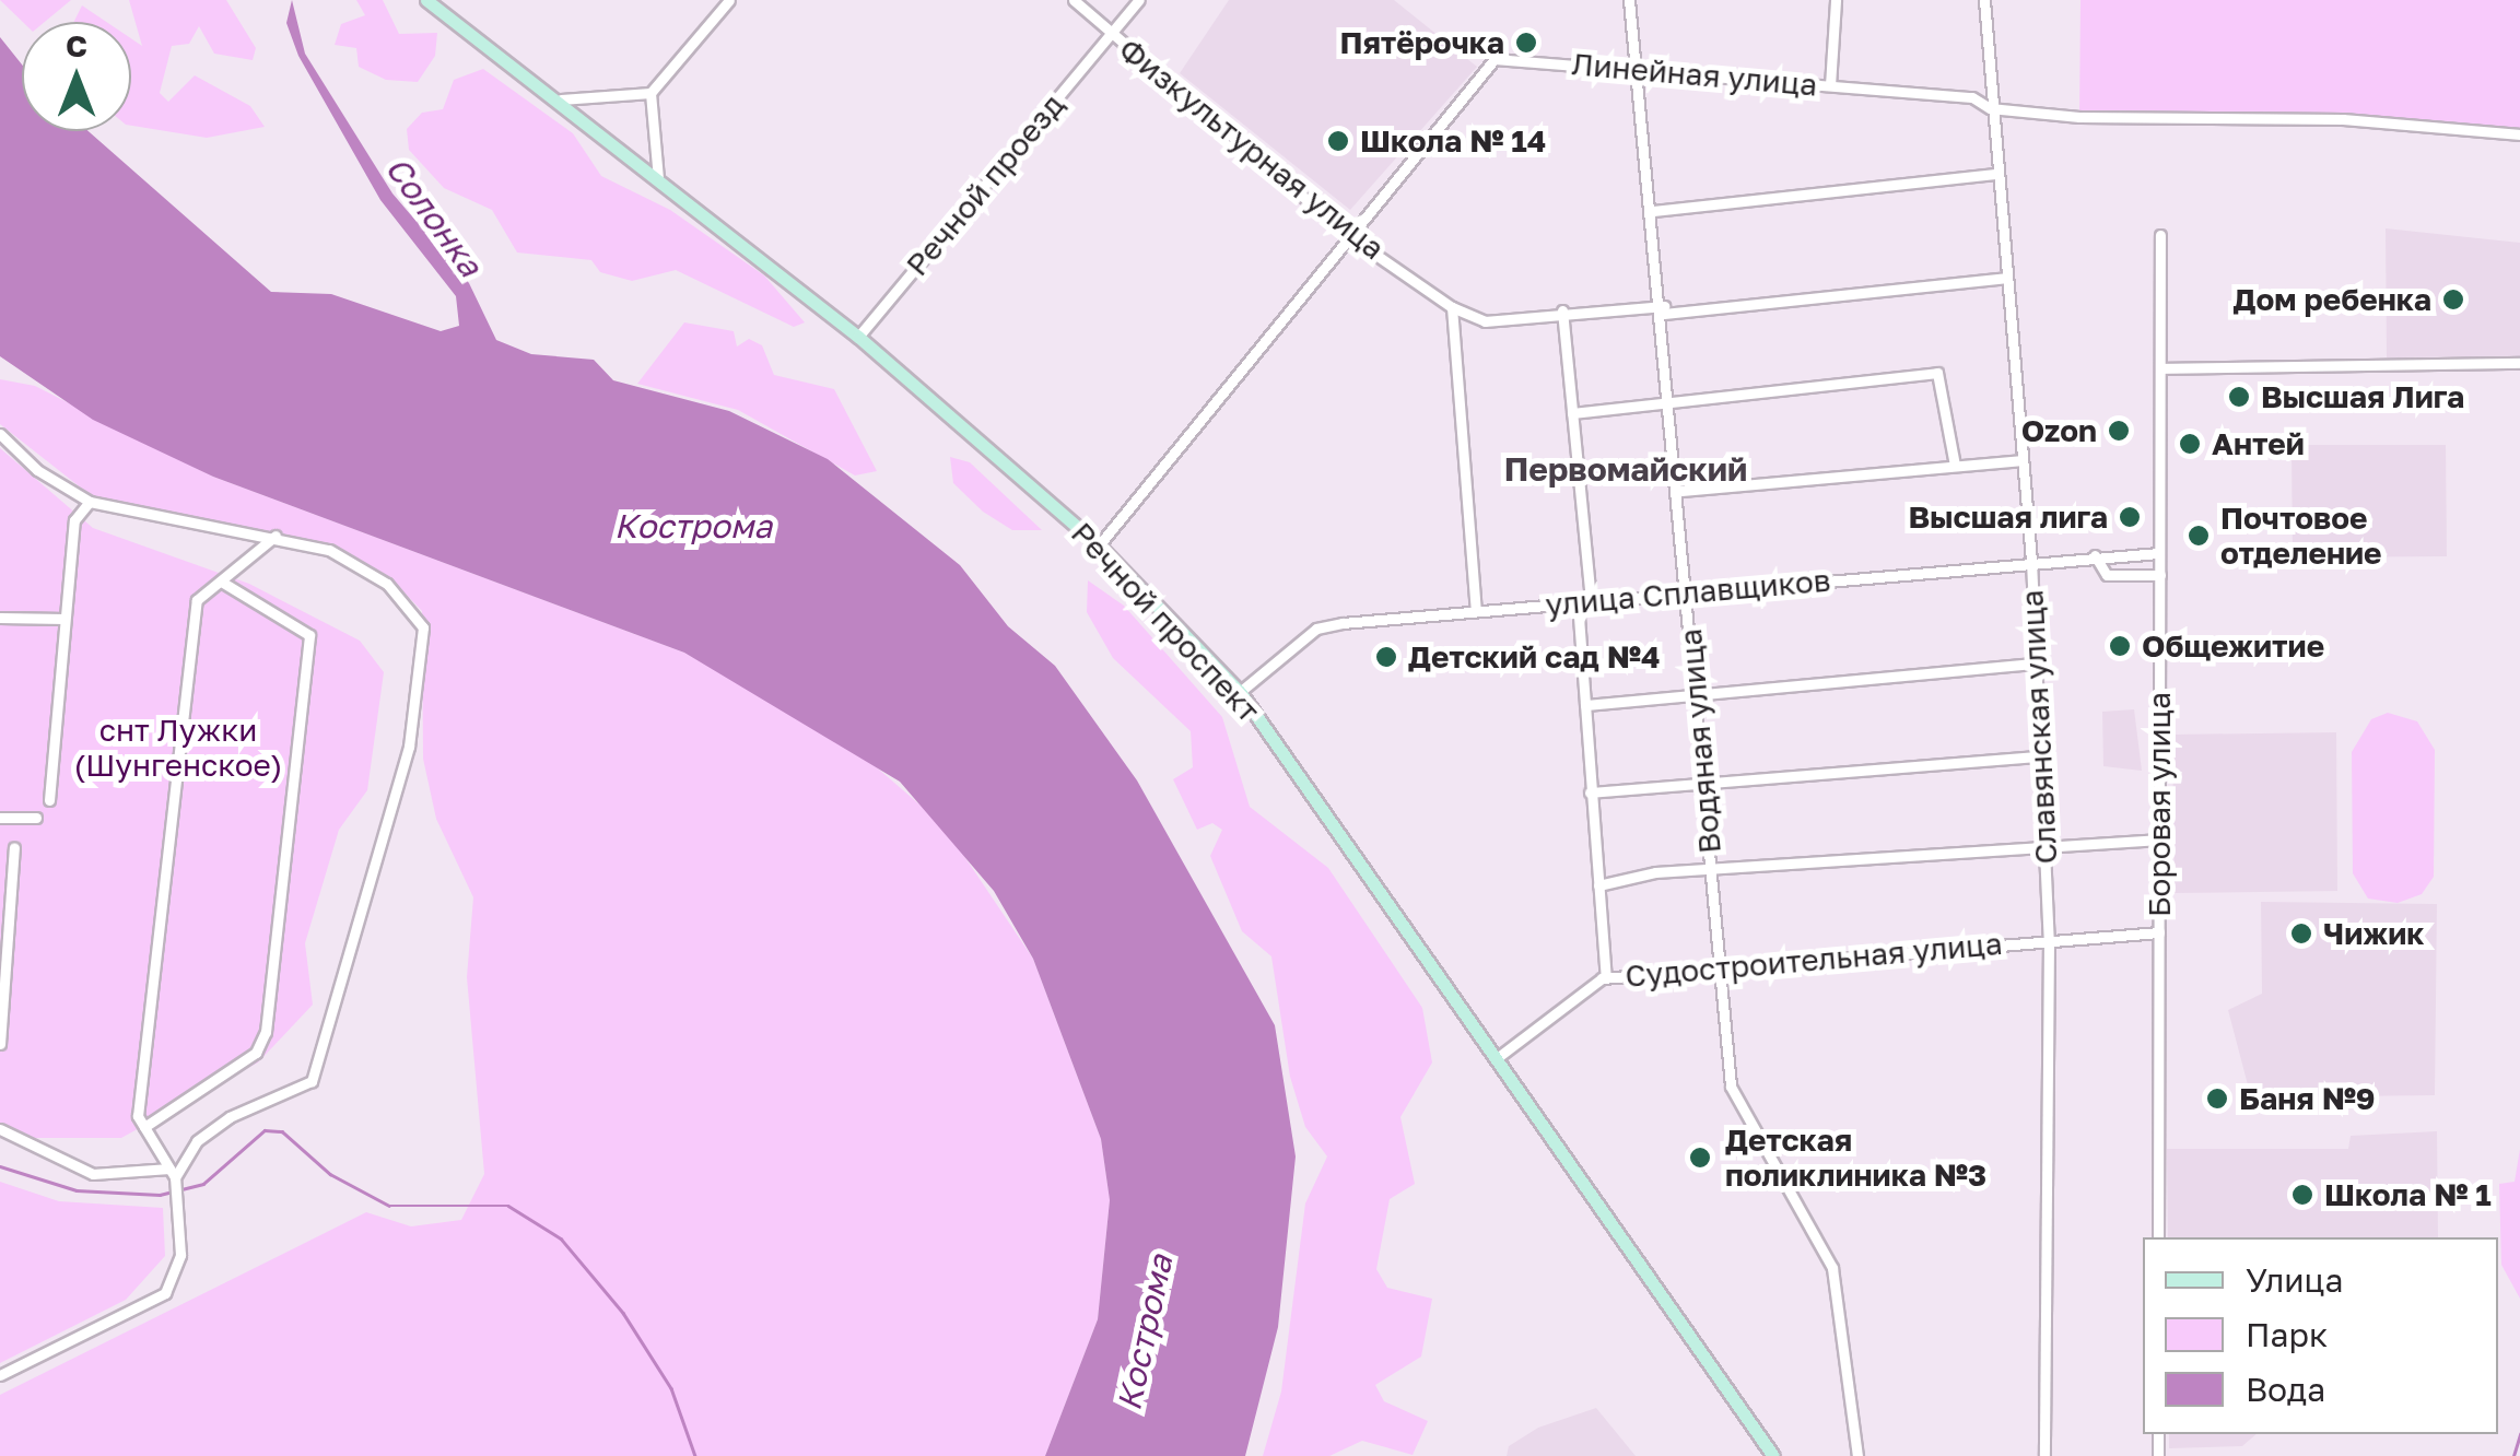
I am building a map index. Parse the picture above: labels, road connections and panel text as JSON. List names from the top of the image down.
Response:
{
  "streets": {
    "street": [
      "Линейная улица",
      "Физкультурная улица",
      "Речной проезд",
      "улица Сплавщиков",
      "Речной проспект",
      "Славянская улица",
      "Водяная улица",
      "Боровая улица",
      "Судостроительная улица"
    ]
  },
  "crossings": [
    ["Линейная улица", "Физкультурная улица"],
    ["Линейная улица", "Речной проспект"],
    ["Линейная улица", "Славянская улица"],
    ["Линейная улица", "Водяная улица"],
    ["Физкультурная улица", "Речной проезд"],
    ["Речной проезд", "Речной проспект"],
    ["улица Сплавщиков", "Речной проспект"],
    ["улица Сплавщиков", "Славянская улица"],
    ["улица Сплавщиков", "Водяная улица"],
    ["улица Сплавщиков", "Боровая улица"],
    ["Речной проспект", "Судостроительная улица"],
    ["Славянская улица", "Судостроительная улица"],
    ["Водяная улица", "Судостроительная улица"],
    ["Боровая улица", "Судостроительная улица"]
  ],
  "districts": ["Первомайский"],
  "water": ["Солонка", "Кострома"],
  "parks": ["снт Лужки (Шунгенское)"],
  "places": [
    "Пятёрочка",
    "Школа № 14",
    "Дом ребенка",
    "Высшая Лига",
    "Ozon",
    "Антей",
    "Высшая лига",
    "Почтовое отделение",
    "Общежитие",
    "Детский сад №4",
    "Чижик",
    "Баня №9",
    "Детская поликлиника №3",
    "Школа № 1"
  ],
  "legend": ["Улица", "Парк", "Вода"],
  "north": "top"
}
